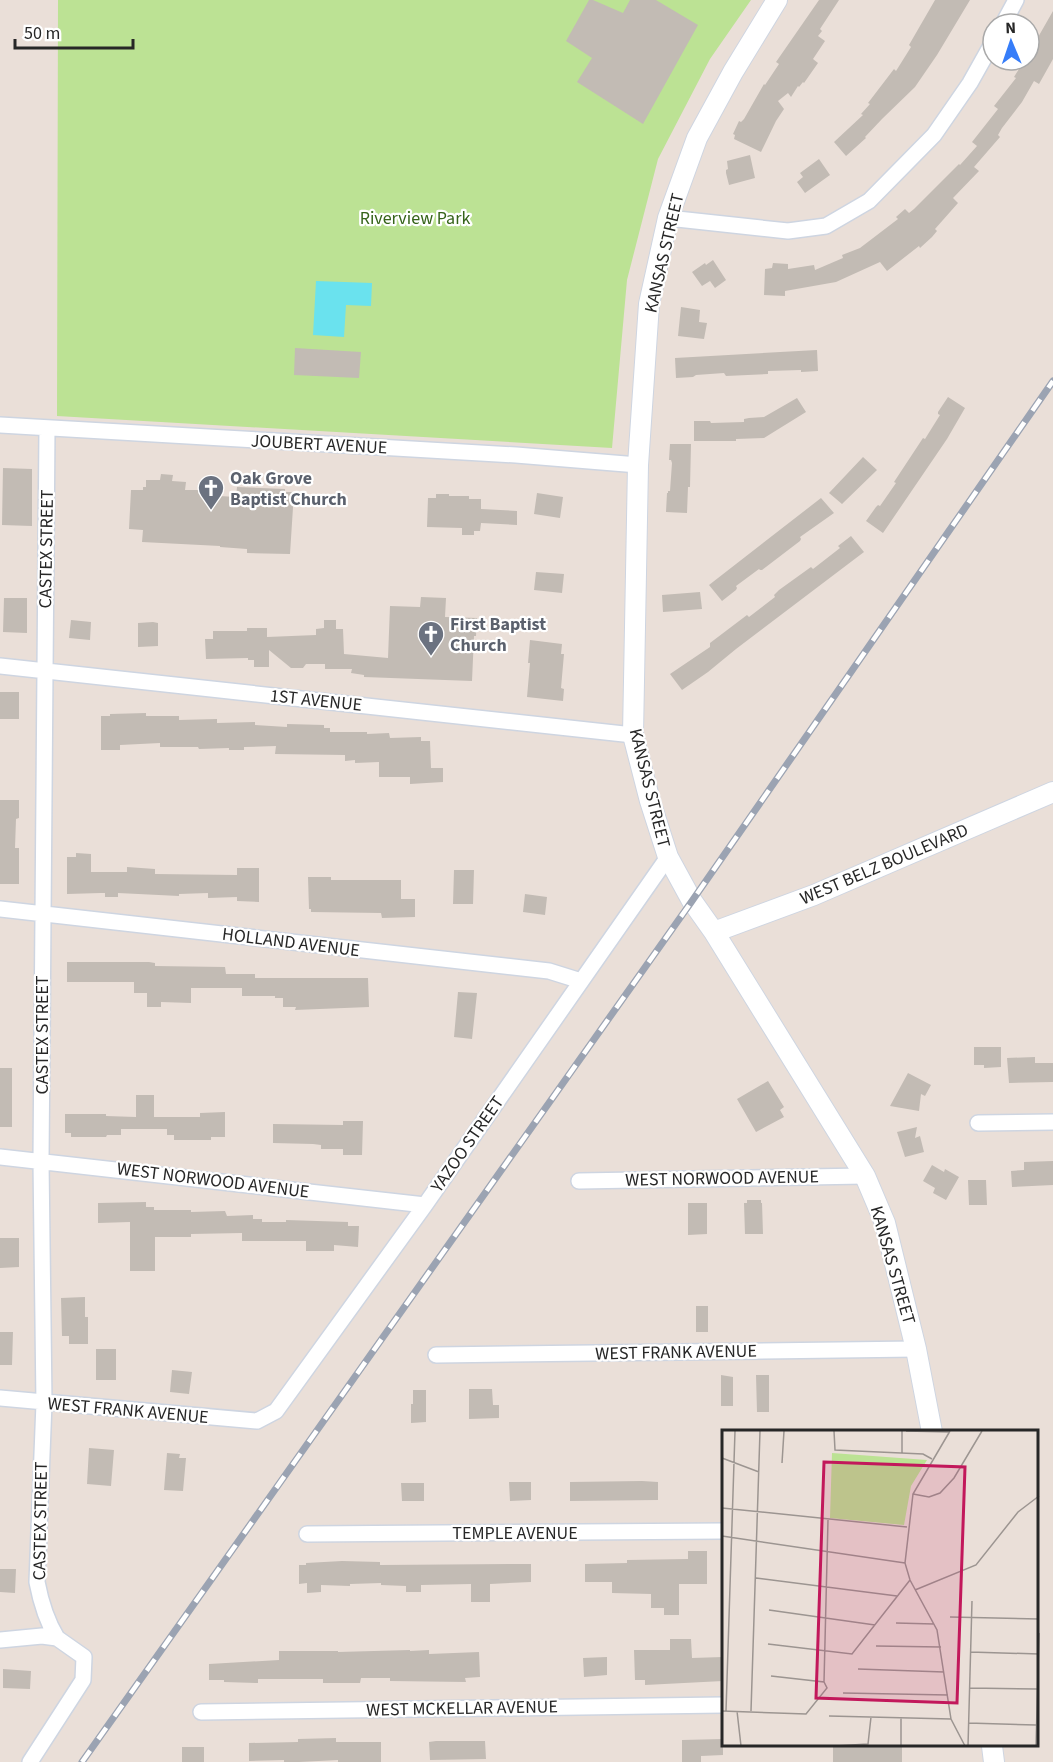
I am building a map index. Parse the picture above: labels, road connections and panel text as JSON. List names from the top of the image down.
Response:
{
  "streets": {
    "street": [
      "KANSAS STREET",
      "JOUBERT AVENUE",
      "CASTEX STREET",
      "1ST AVENUE",
      "WEST BELZ BOULEVARD",
      "HOLLAND AVENUE",
      "YAZOO STREET",
      "WEST NORWOOD AVENUE",
      "WEST FRANK AVENUE",
      "TEMPLE AVENUE",
      "WEST MCKELLAR AVENUE"
    ]
  },
  "crossings": [
    ["KANSAS STREET", "JOUBERT AVENUE"],
    ["KANSAS STREET", "1ST AVENUE"],
    ["KANSAS STREET", "WEST BELZ BOULEVARD"],
    ["KANSAS STREET", "YAZOO STREET"],
    ["KANSAS STREET", "WEST NORWOOD AVENUE"],
    ["KANSAS STREET", "WEST FRANK AVENUE"],
    ["JOUBERT AVENUE", "CASTEX STREET"],
    ["CASTEX STREET", "1ST AVENUE"],
    ["CASTEX STREET", "HOLLAND AVENUE"],
    ["CASTEX STREET", "WEST NORWOOD AVENUE"],
    ["CASTEX STREET", "WEST FRANK AVENUE"],
    ["HOLLAND AVENUE", "YAZOO STREET"],
    ["YAZOO STREET", "WEST NORWOOD AVENUE"],
    ["YAZOO STREET", "WEST FRANK AVENUE"]
  ],
  "parks": ["Riverview Park"],
  "places": {
    "church": ["Oak Grove Baptist Church", "First Baptist Church"]
  },
  "scale_bar": "50 m",
  "north": "top"
}
